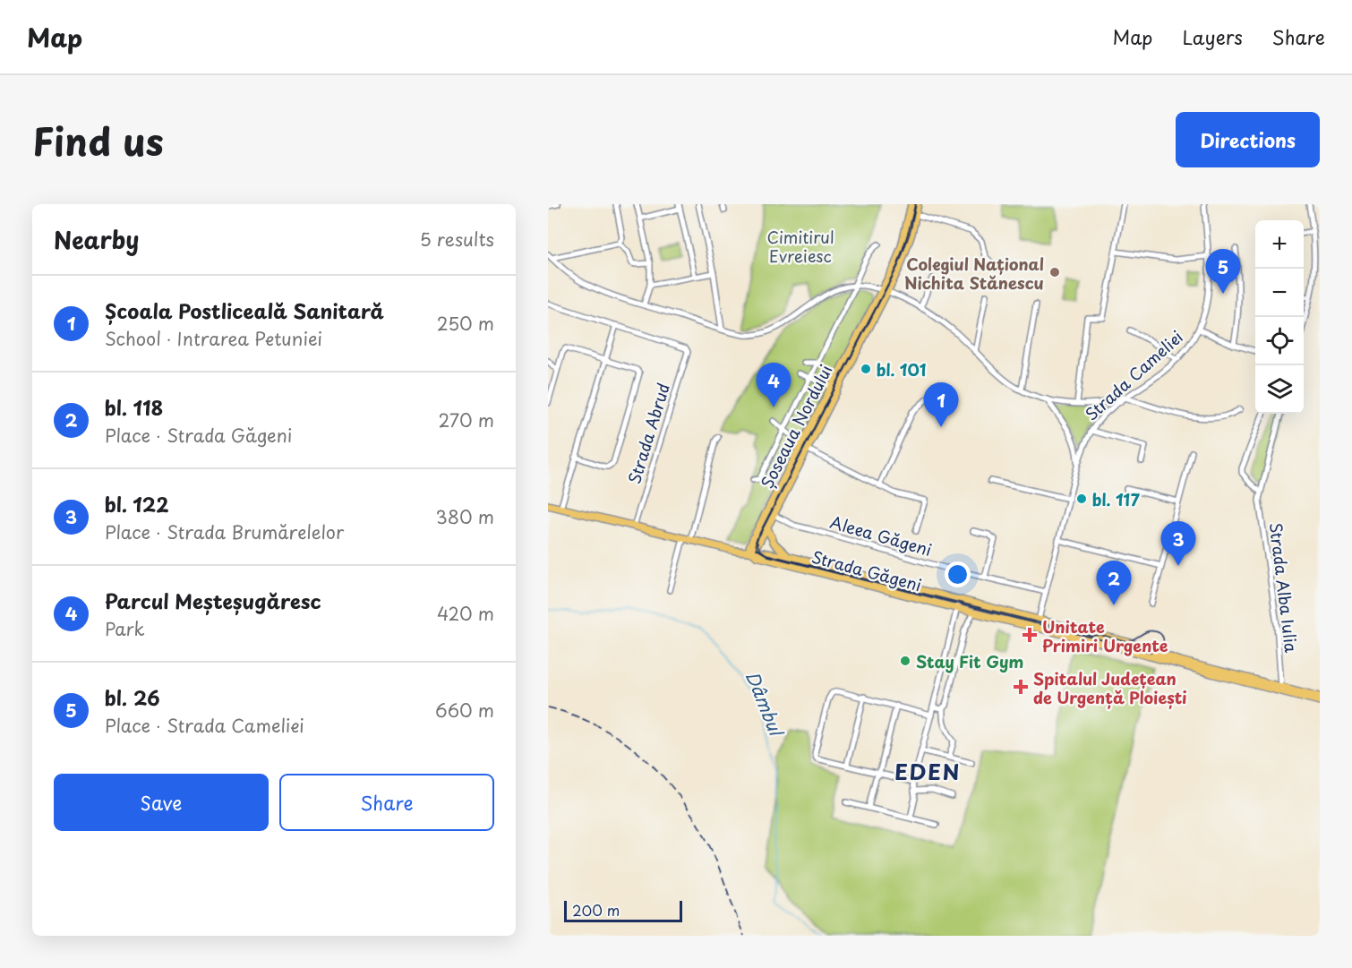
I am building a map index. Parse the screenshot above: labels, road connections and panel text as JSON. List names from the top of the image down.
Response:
{
  "streets": {
    "main road": ["Șoseaua Nordului", "Strada Găgeni"],
    "street": [
      "Strada Cameliei",
      "Strada Abrud",
      "Aleea Găgeni",
      "Strada Alba Iulia"
    ]
  },
  "crossings": [
    ["Strada Cameliei", "Aleea Găgeni"],
    ["Strada Cameliei", "Strada Găgeni"],
    ["Șoseaua Nordului", "Aleea Găgeni"],
    ["Șoseaua Nordului", "Strada Găgeni"],
    ["Strada Abrud", "Strada Găgeni"],
    ["Strada Găgeni", "Strada Alba Iulia"]
  ],
  "districts": ["EDEN"],
  "water": ["Dâmbul"],
  "parks": ["Cimitirul Evreiesc"],
  "places": {
    "other": [
      "Colegiul Național Nichita Stănescu",
      "bl. 101",
      "bl. 117",
      "Stay Fit Gym"
    ],
    "health": ["Unitate Primiri Urgente", "Spitalul Județean de Urgență Ploiești"]
  },
  "scale_bar": "200 m",
  "page": {
    "header": "Map",
    "nav": ["Map", "Layers", "Share"],
    "title": "Find us",
    "buttons": [
      "Directions",
      ["Save", "Share"]
    ],
    "heading": ["Nearby", "5 results"],
    "map_buttons": ["+", "−"],
    "pins": [
      "5",
      "4",
      "1",
      "3",
      "2"
    ],
    "list": [
      {
        "mark": "1",
        "name": "Școala Postliceală Sanitară",
        "note": "School · Intrarea Petuniei",
        "value": "250 m"
      },
      {
        "mark": "2",
        "name": "bl. 118",
        "note": "Place · Strada Găgeni",
        "value": "270 m"
      },
      {
        "mark": "3",
        "name": "bl. 122",
        "note": "Place · Strada Brumărelelor",
        "value": "380 m"
      },
      {
        "mark": "4",
        "name": "Parcul Meșteșugăresc",
        "note": "Park",
        "value": "420 m"
      },
      {
        "mark": "5",
        "name": "bl. 26",
        "note": "Place · Strada Cameliei",
        "value": "660 m"
      }
    ],
    "scale": "200 m"
  }
}
